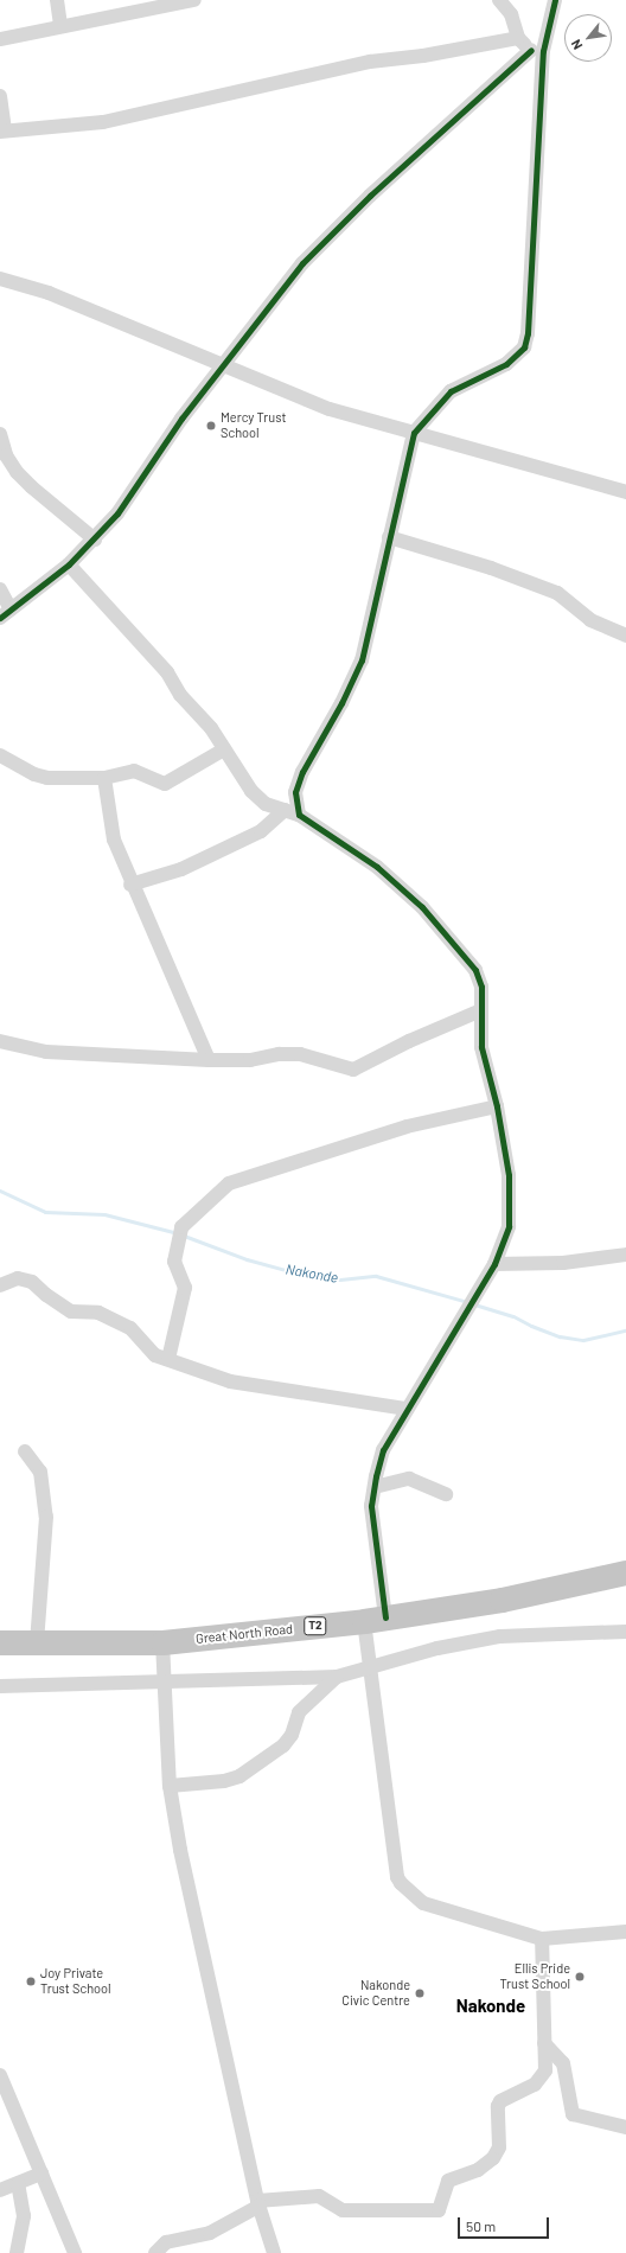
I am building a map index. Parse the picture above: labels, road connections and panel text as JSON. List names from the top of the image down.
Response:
{
  "streets": {
    "highway": ["T2", "Great North Road"]
  },
  "districts": ["Nakonde"],
  "water": ["Nakonde"],
  "places": [
    "Mercy Trust School",
    "Ellis Pride Trust School",
    "Joy Private Trust School",
    "Nakonde Civic Centre"
  ],
  "scale_bar": "50 m",
  "north": "bottom left"
}
